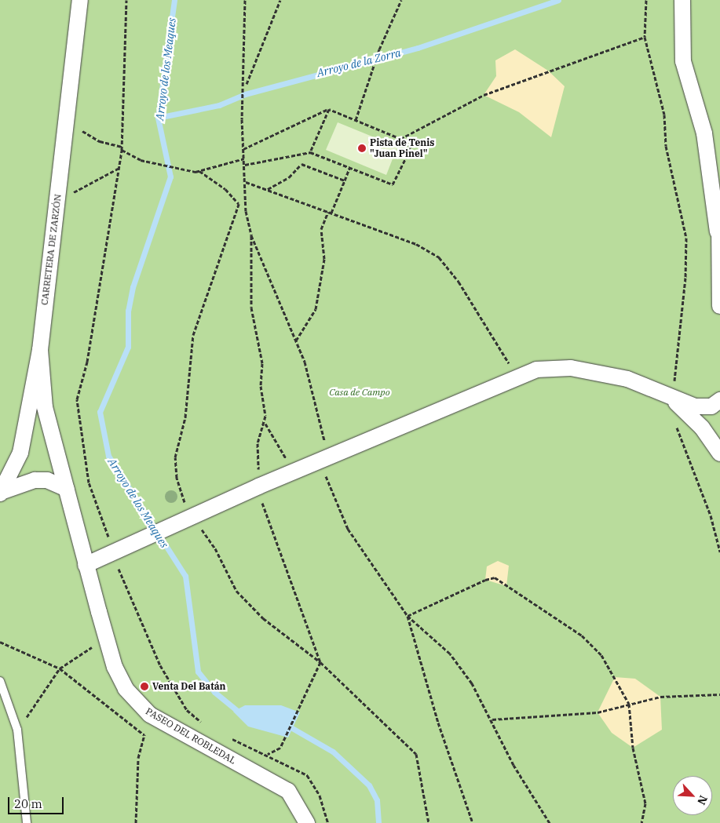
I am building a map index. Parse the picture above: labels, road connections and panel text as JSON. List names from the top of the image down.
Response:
{
  "streets": {
    "street": ["CARRETERA DE ZARZÓN", "PASEO DEL ROBLEDAL"]
  },
  "crossings": [
    ["CARRETERA DE ZARZÓN", "PASEO DEL ROBLEDAL"]
  ],
  "water": ["Arroyo de la Zorra", "Arroyo de los Meaques"],
  "parks": ["Casa de Campo"],
  "places": ["Pista de Tenis \"Juan Pinel\"", "Venta Del Batán"],
  "scale_bar": "20 m",
  "north": "bottom right"
}
